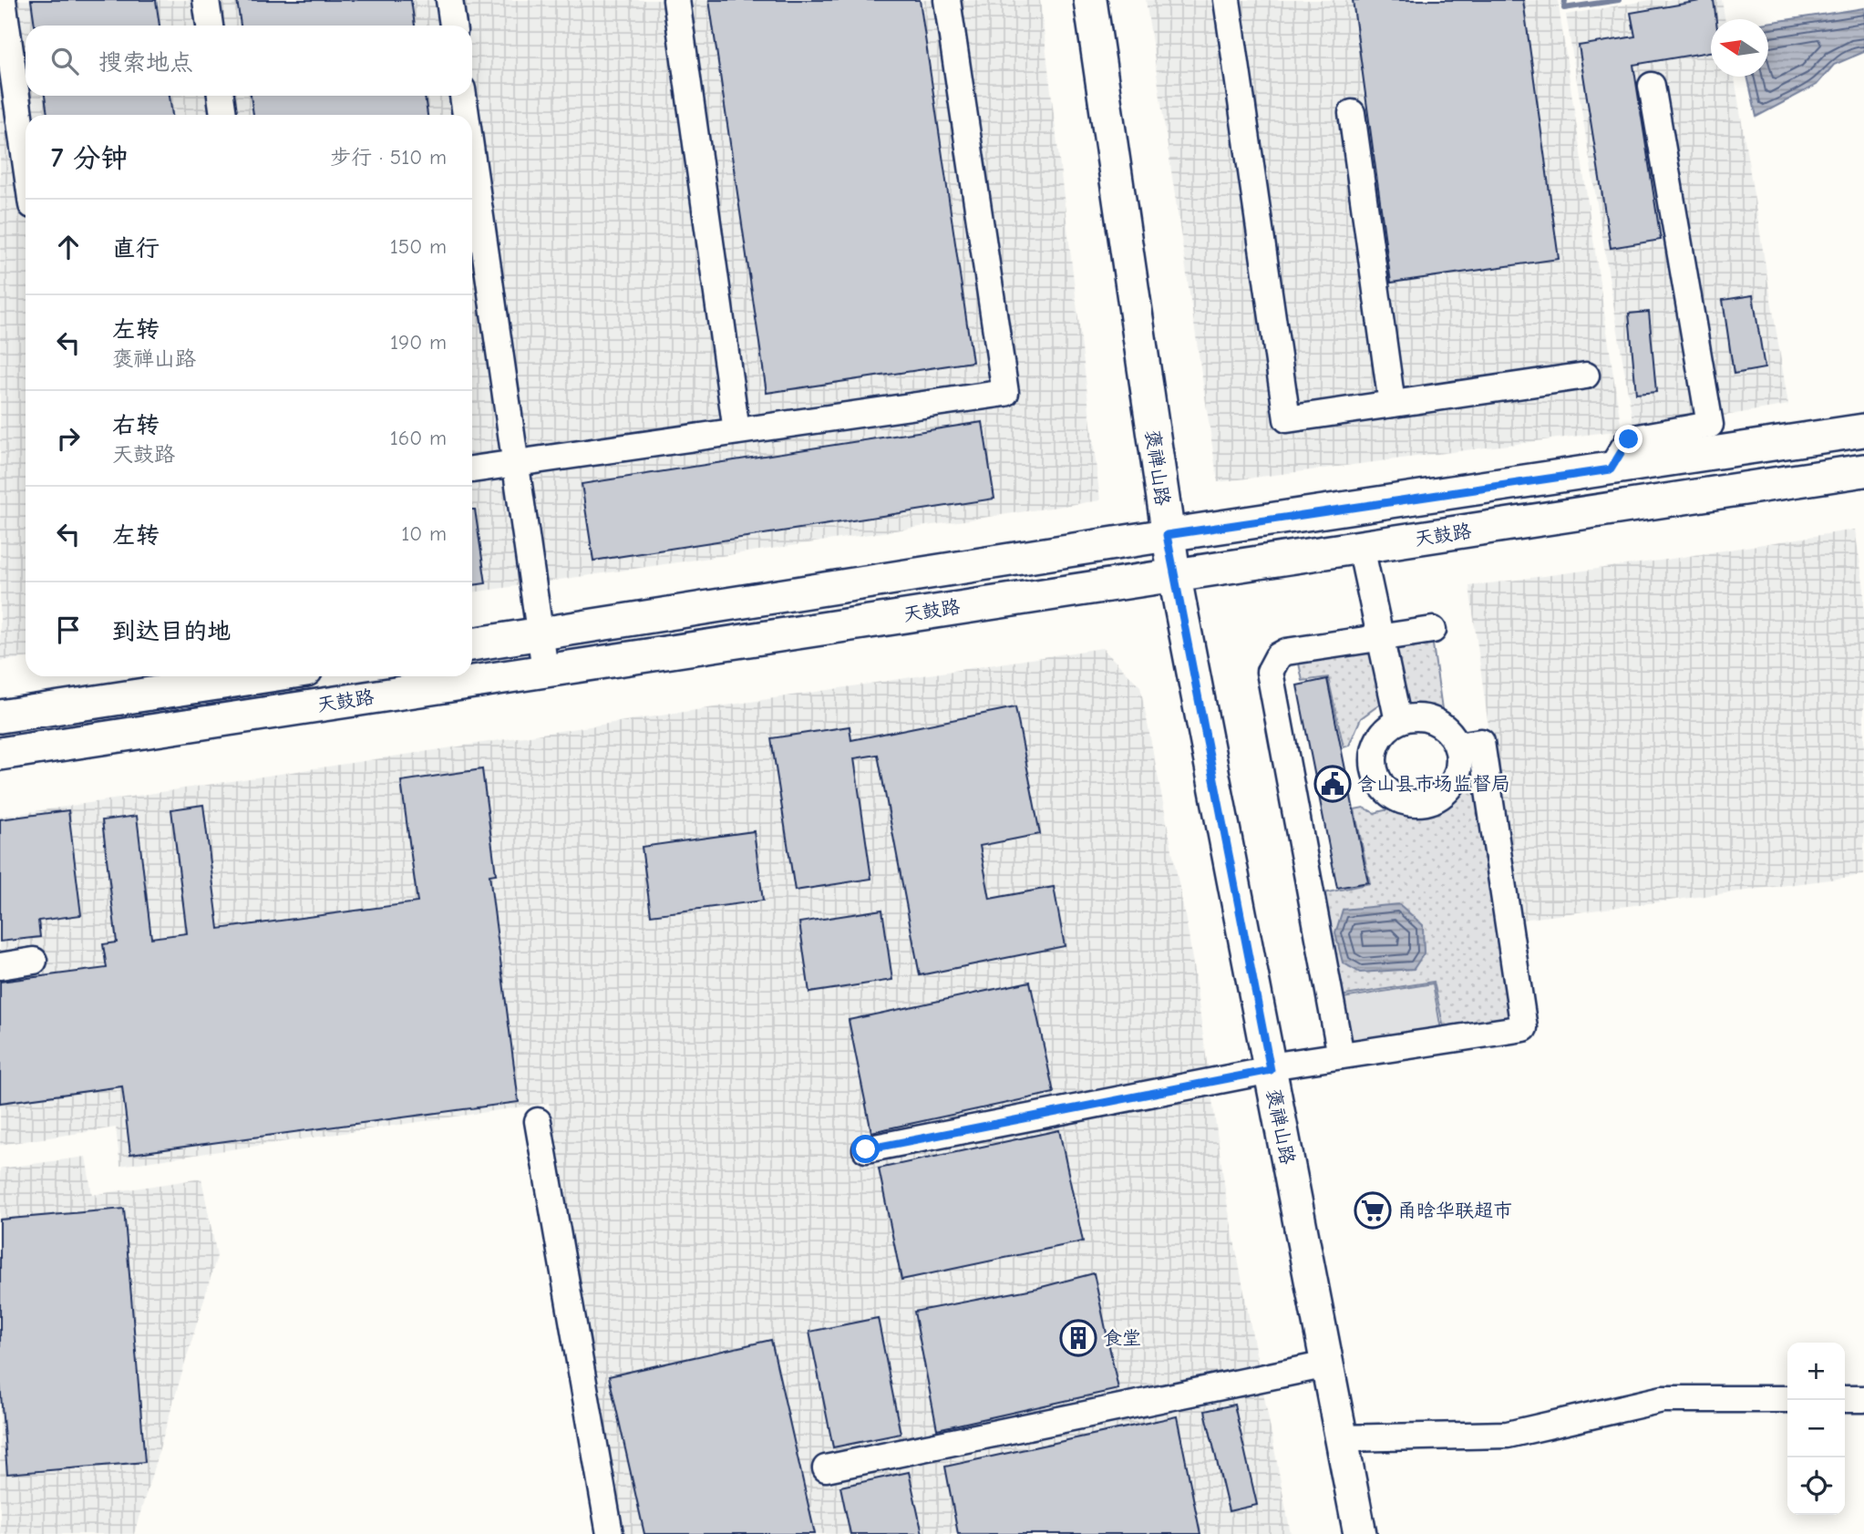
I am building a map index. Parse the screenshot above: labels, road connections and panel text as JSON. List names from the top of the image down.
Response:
{
  "streets": {
    "main road": ["褒禅山路", "天鼓路"]
  },
  "crossings": [
    ["褒禅山路", "天鼓路"]
  ],
  "places": {
    "public building": ["含山县市场监督局"],
    "supermarket": ["甬晗华联超市"],
    "building": ["食堂"]
  },
  "north": "left",
  "page": {
    "search": "搜索地点",
    "heading": ["7 分钟", "步行 · 510 m"],
    "list": [
      ["直行", "150 m"],
      ["左转", "褒禅山路", "190 m"],
      ["右转", "天鼓路", "160 m"],
      ["左转", "10 m"],
      "到达目的地"
    ],
    "map_buttons": ["+", "−"]
  }
}
